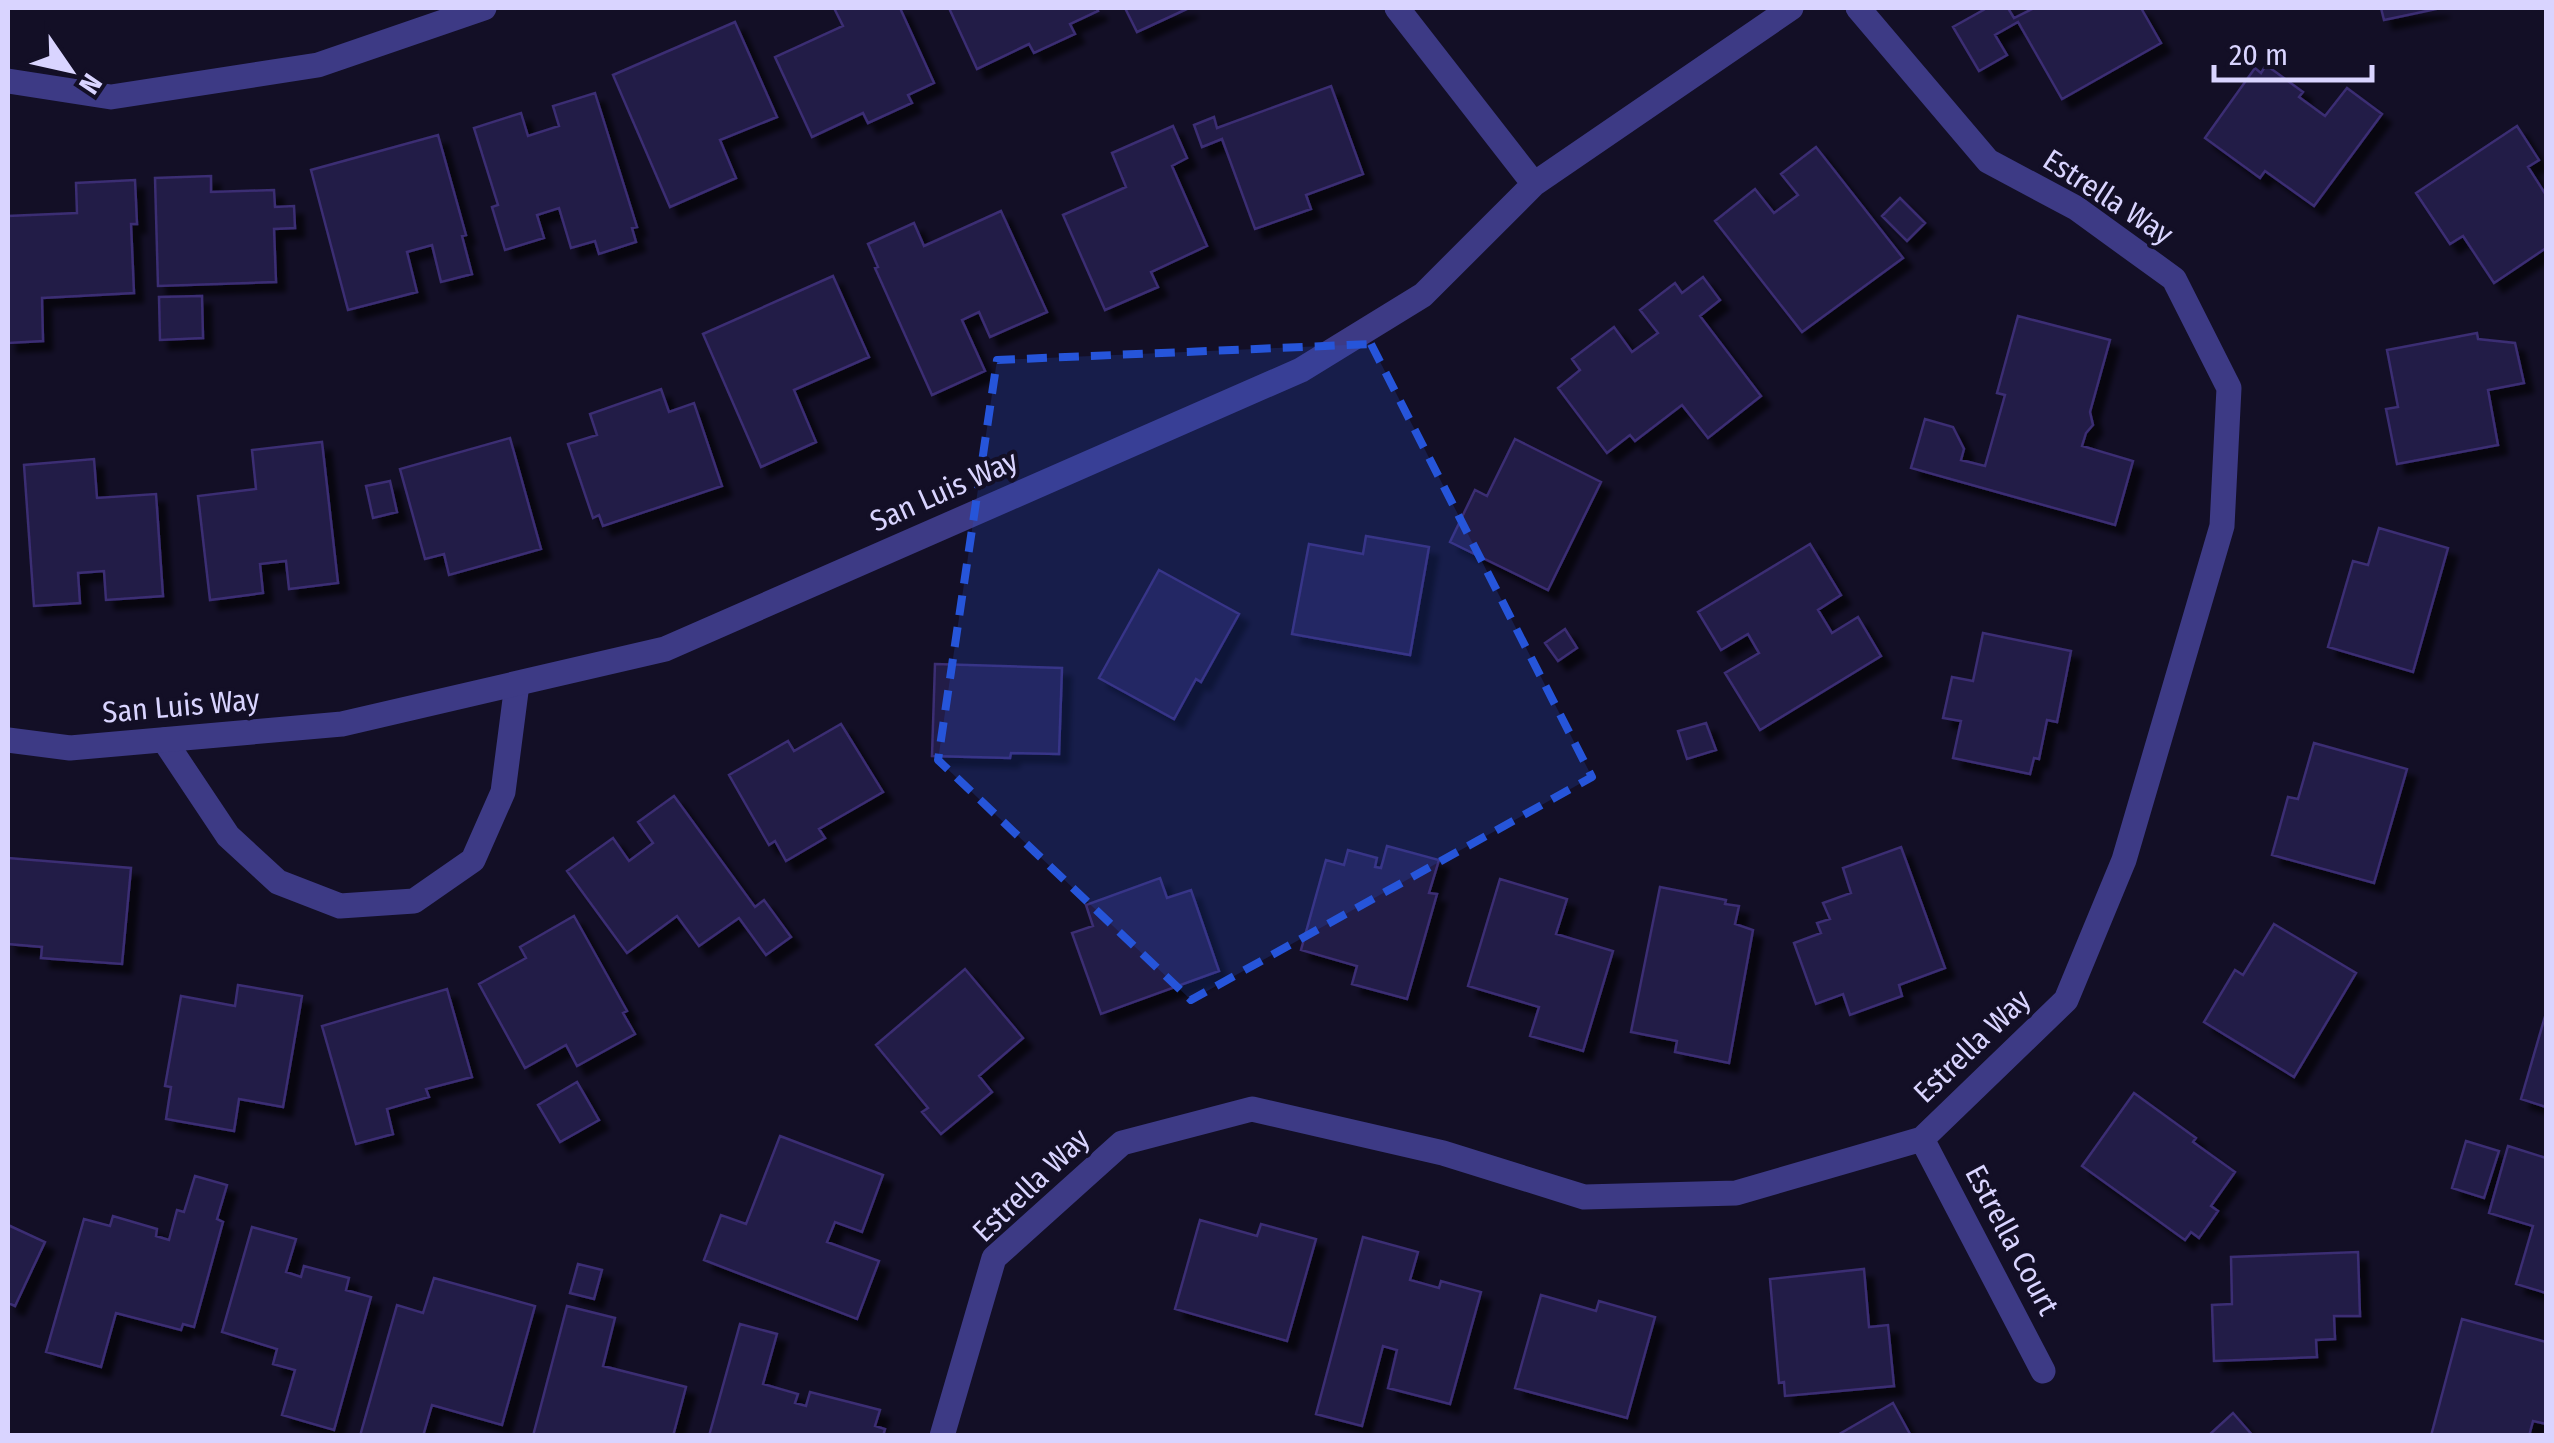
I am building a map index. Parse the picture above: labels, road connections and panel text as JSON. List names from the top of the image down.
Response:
{
  "streets": {
    "street": ["Estrella Way", "San Luis Way", "Estrella Court"]
  },
  "crossings": [
    ["Estrella Way", "Estrella Court"]
  ],
  "scale_bar": "20 m",
  "north": "bottom right"
}
